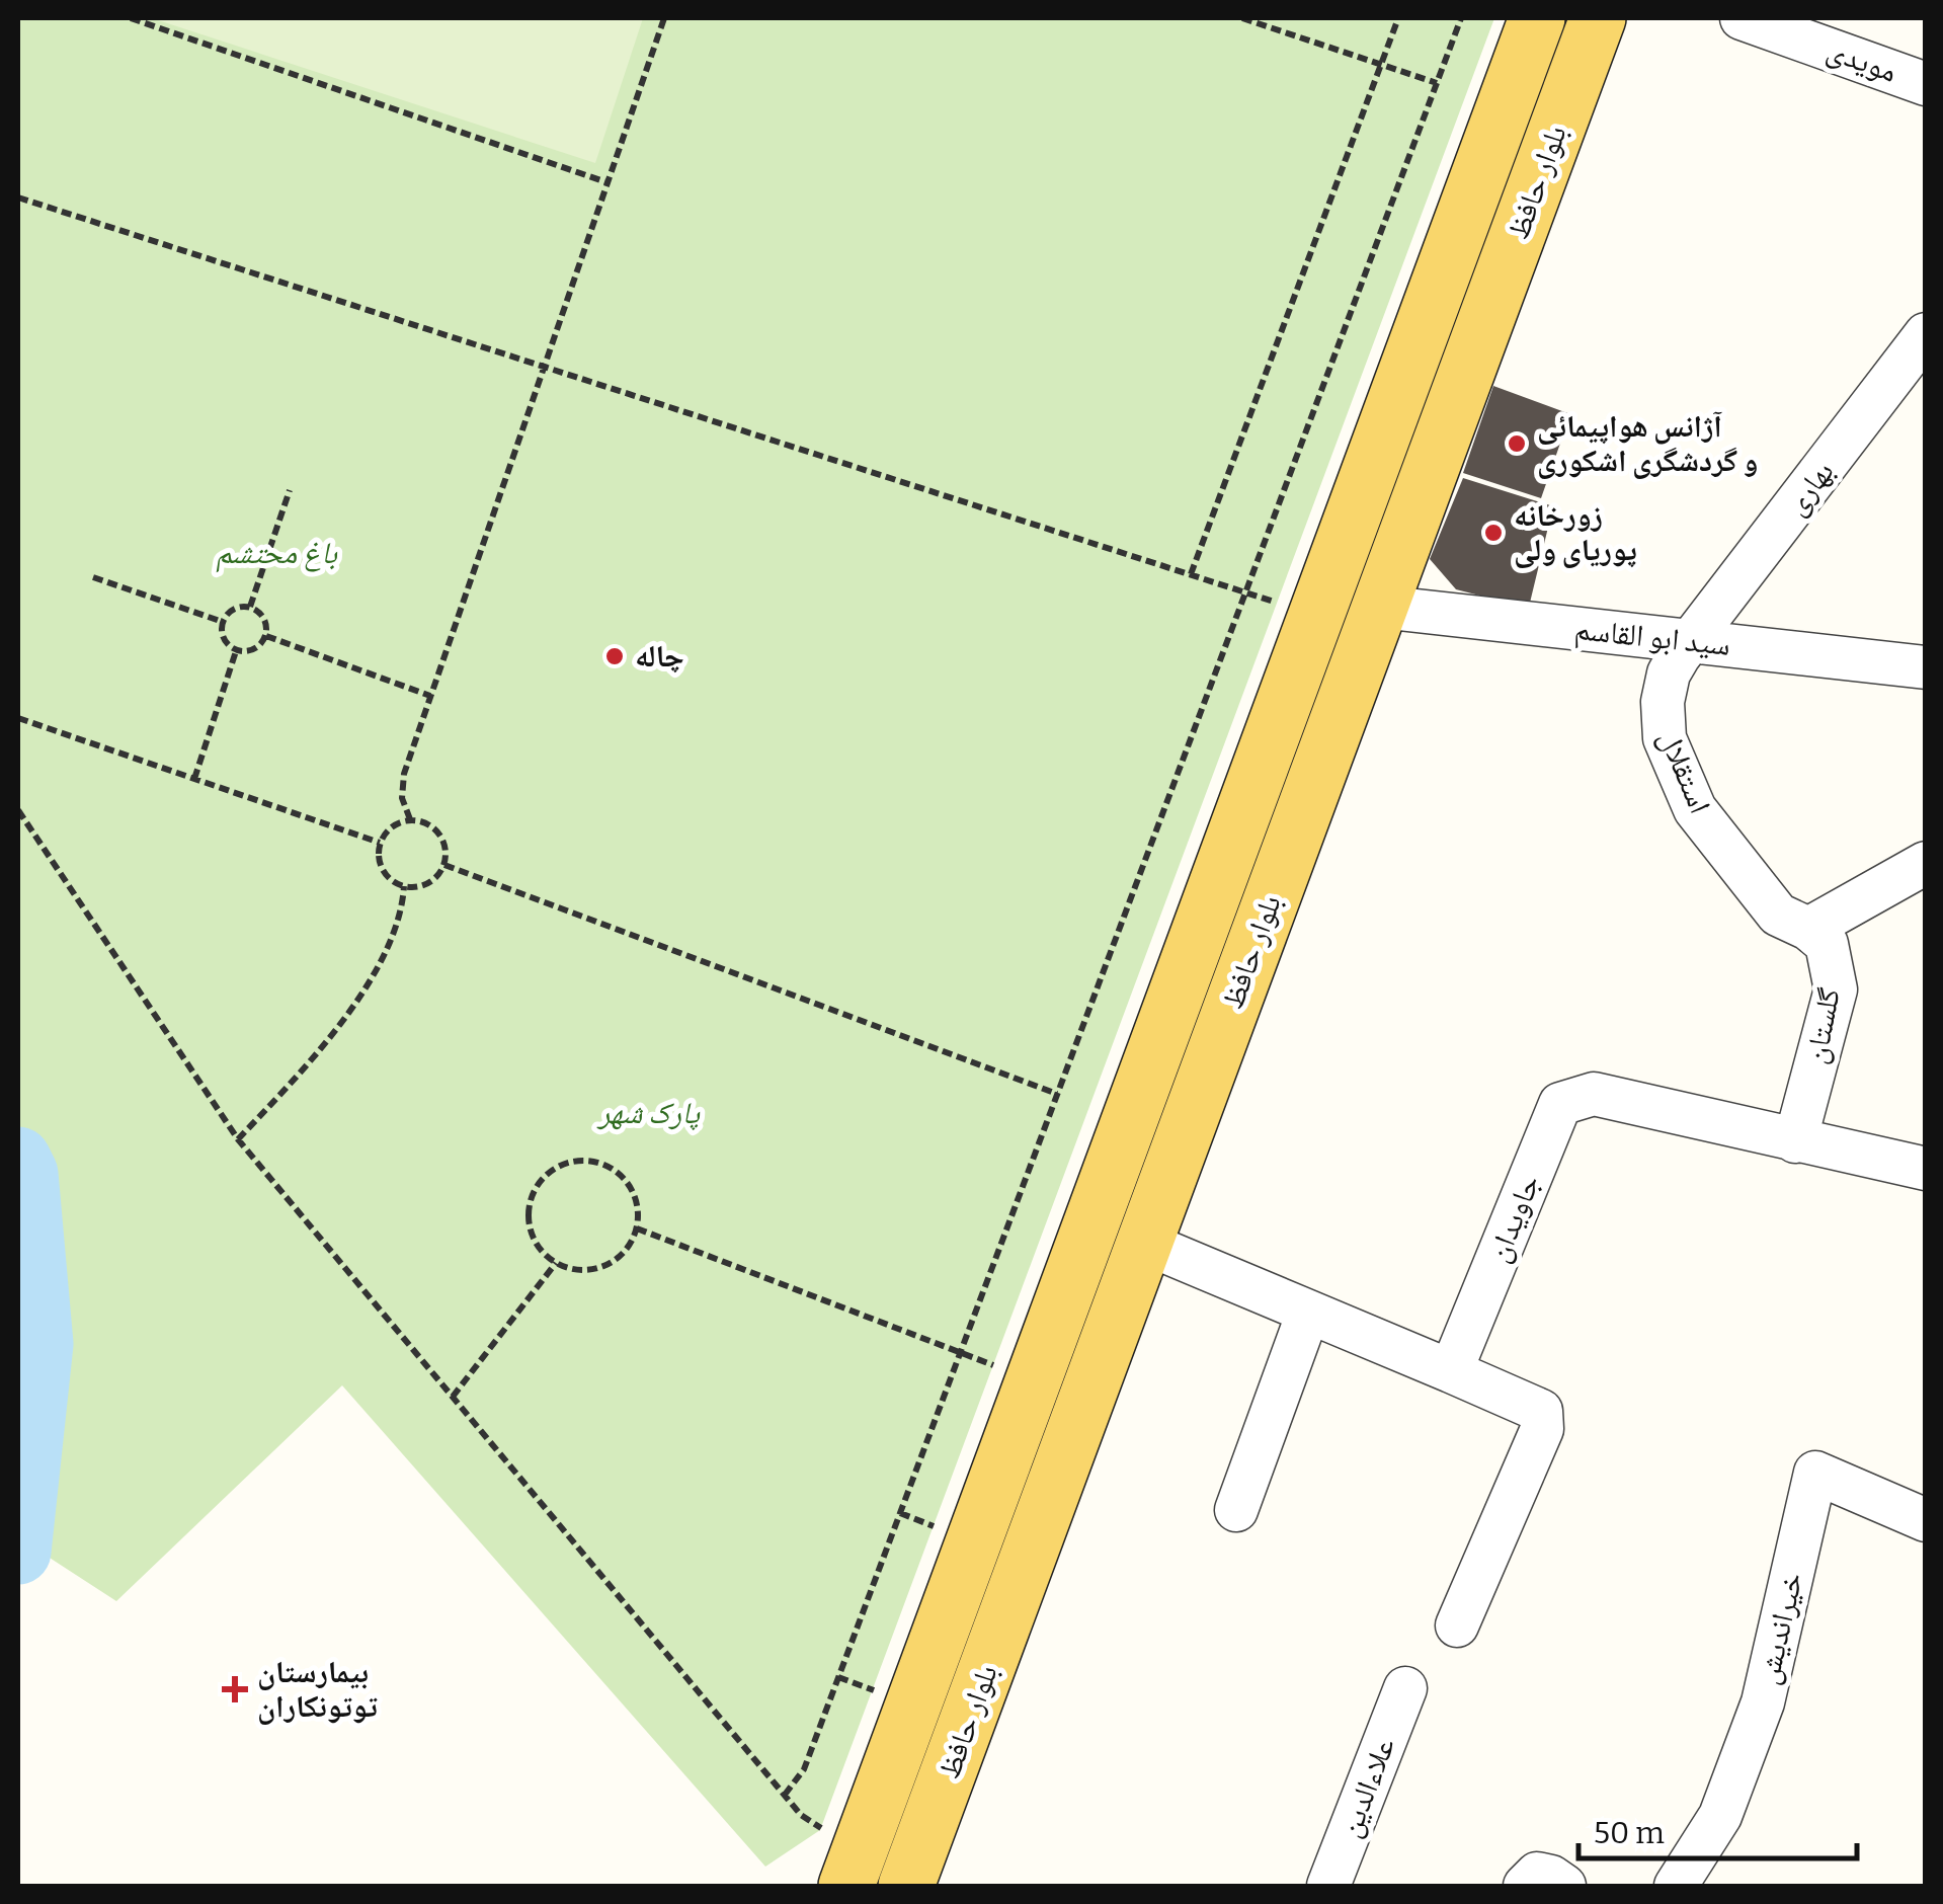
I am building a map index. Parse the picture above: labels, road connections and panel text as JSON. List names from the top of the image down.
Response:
{
  "streets": {
    "main road": ["بلوار حافظ"],
    "street": [
      "مویدی",
      "بهاری",
      "سید ابو القاسم",
      "استقلال",
      "گلستان",
      "جاویدان",
      "خیراندیش",
      "علاءالدین"
    ]
  },
  "crossings": [
    ["بلوار حافظ", "سید ابو القاسم"],
    ["بهاری", "سید ابو القاسم"],
    ["بهاری", "استقلال"],
    ["سید ابو القاسم", "استقلال"],
    ["استقلال", "گلستان"],
    ["گلستان", "جاویدان"]
  ],
  "parks": ["باغ محتشم", "پارک شهر"],
  "places": {
    "other": ["آژانس هواپیمائی و گردشگری اشکوری", "زورخانه پوریای ولی", "چاله"],
    "health": ["بیمارستان توتونکاران"]
  },
  "scale_bar": "50 m"
}
